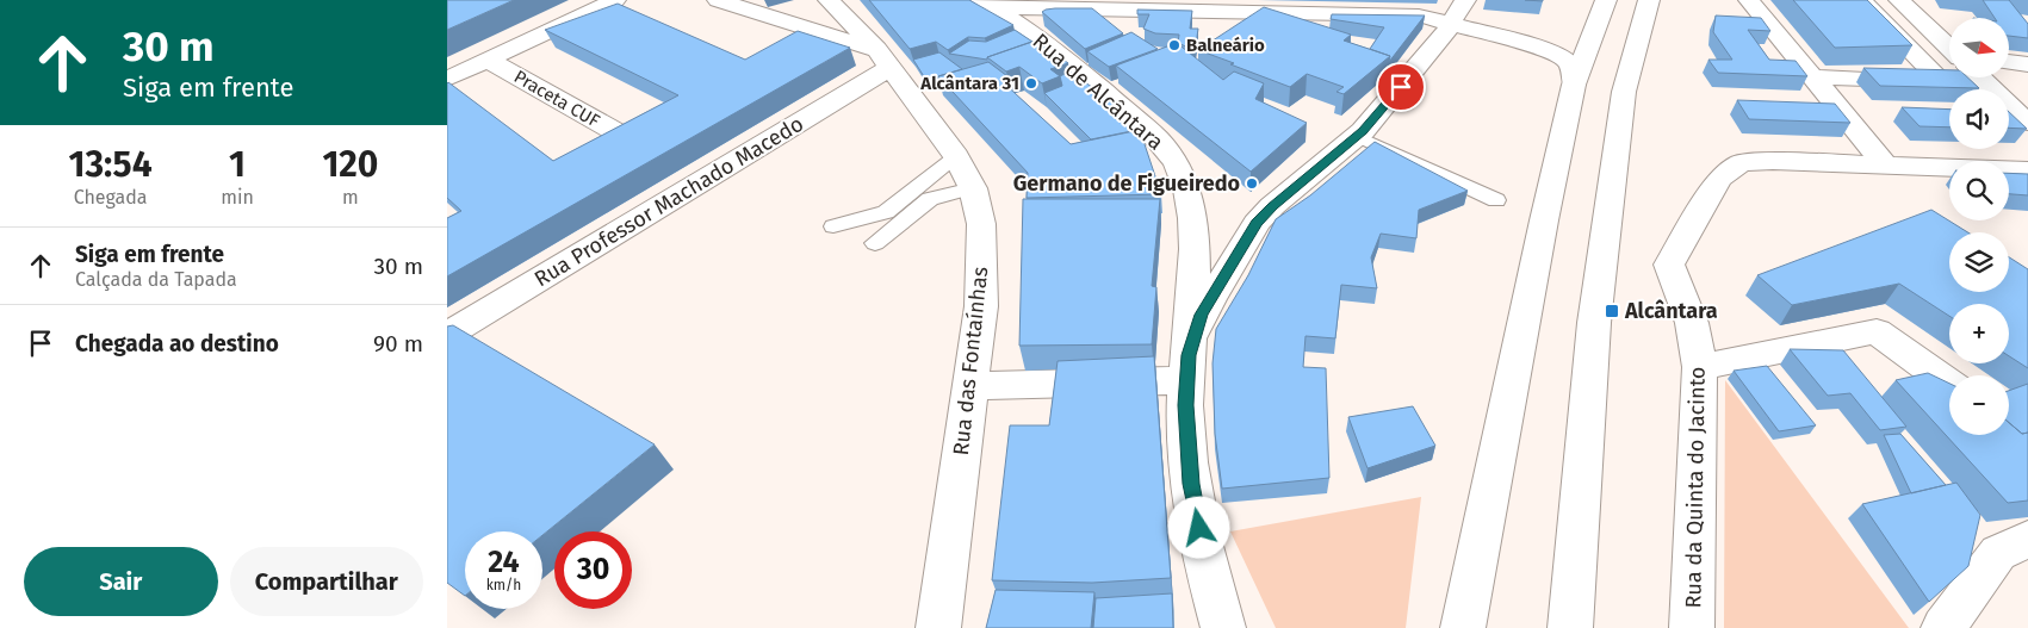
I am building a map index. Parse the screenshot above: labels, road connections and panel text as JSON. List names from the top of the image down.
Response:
{
  "streets": {
    "main road": [
      "Rua de Alcântara",
      "Praceta CUF",
      "Rua Professor Machado Macedo",
      "Rua das Fontaínhas",
      "Rua da Quinta do Jacinto"
    ]
  },
  "crossings": [
    ["Rua Professor Machado Macedo", "Rua das Fontaínhas"]
  ],
  "places": {
    "other": ["Balneário", "Alcântara 31", "Germano de Figueiredo"],
    "transit": ["Alcântara"]
  },
  "north": "right",
  "page": {
    "turn": ["30 m", "Siga em frente"],
    "map_buttons": ["+", "−"],
    "eta": [
      "13:54",
      "Chegada",
      "1",
      "min",
      "120",
      "m"
    ],
    "list": [
      {
        "name": "Siga em frente",
        "note": "Calçada da Tapada",
        "value": "30 m"
      },
      {
        "name": "Chegada ao destino",
        "value": "90 m"
      }
    ],
    "speed": "24 km/h",
    "limit": "30",
    "buttons": ["Sair", "Compartilhar"]
  }
}
